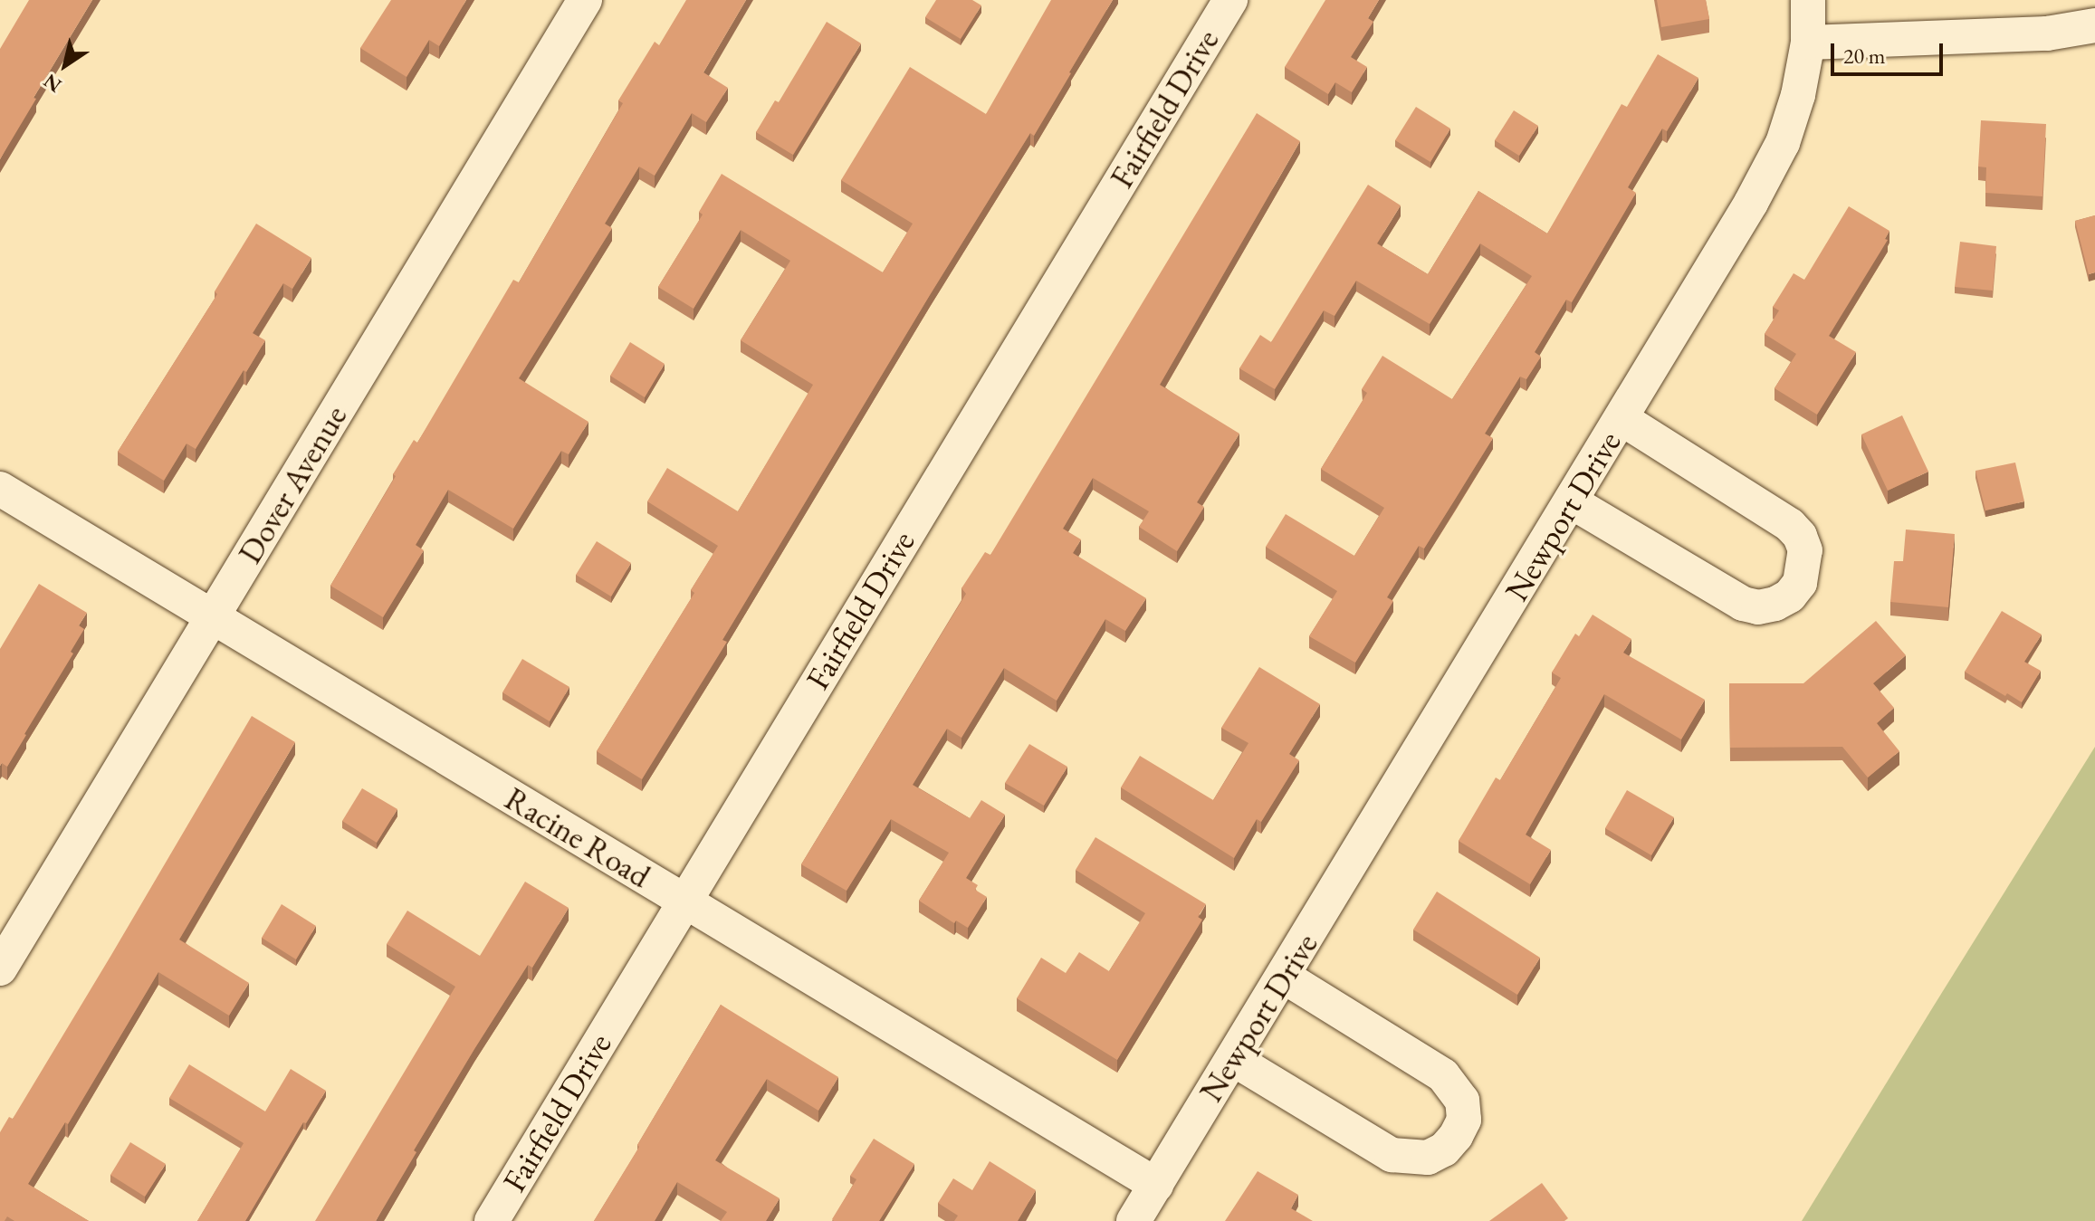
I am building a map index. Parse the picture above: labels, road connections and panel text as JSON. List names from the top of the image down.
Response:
{
  "streets": {
    "street": [
      "Fairfield Drive",
      "Dover Avenue",
      "Newport Drive",
      "Racine Road"
    ]
  },
  "crossings": [
    ["Fairfield Drive", "Racine Road"],
    ["Dover Avenue", "Racine Road"],
    ["Newport Drive", "Racine Road"]
  ],
  "scale_bar": "20 m",
  "north": "bottom left"
}
